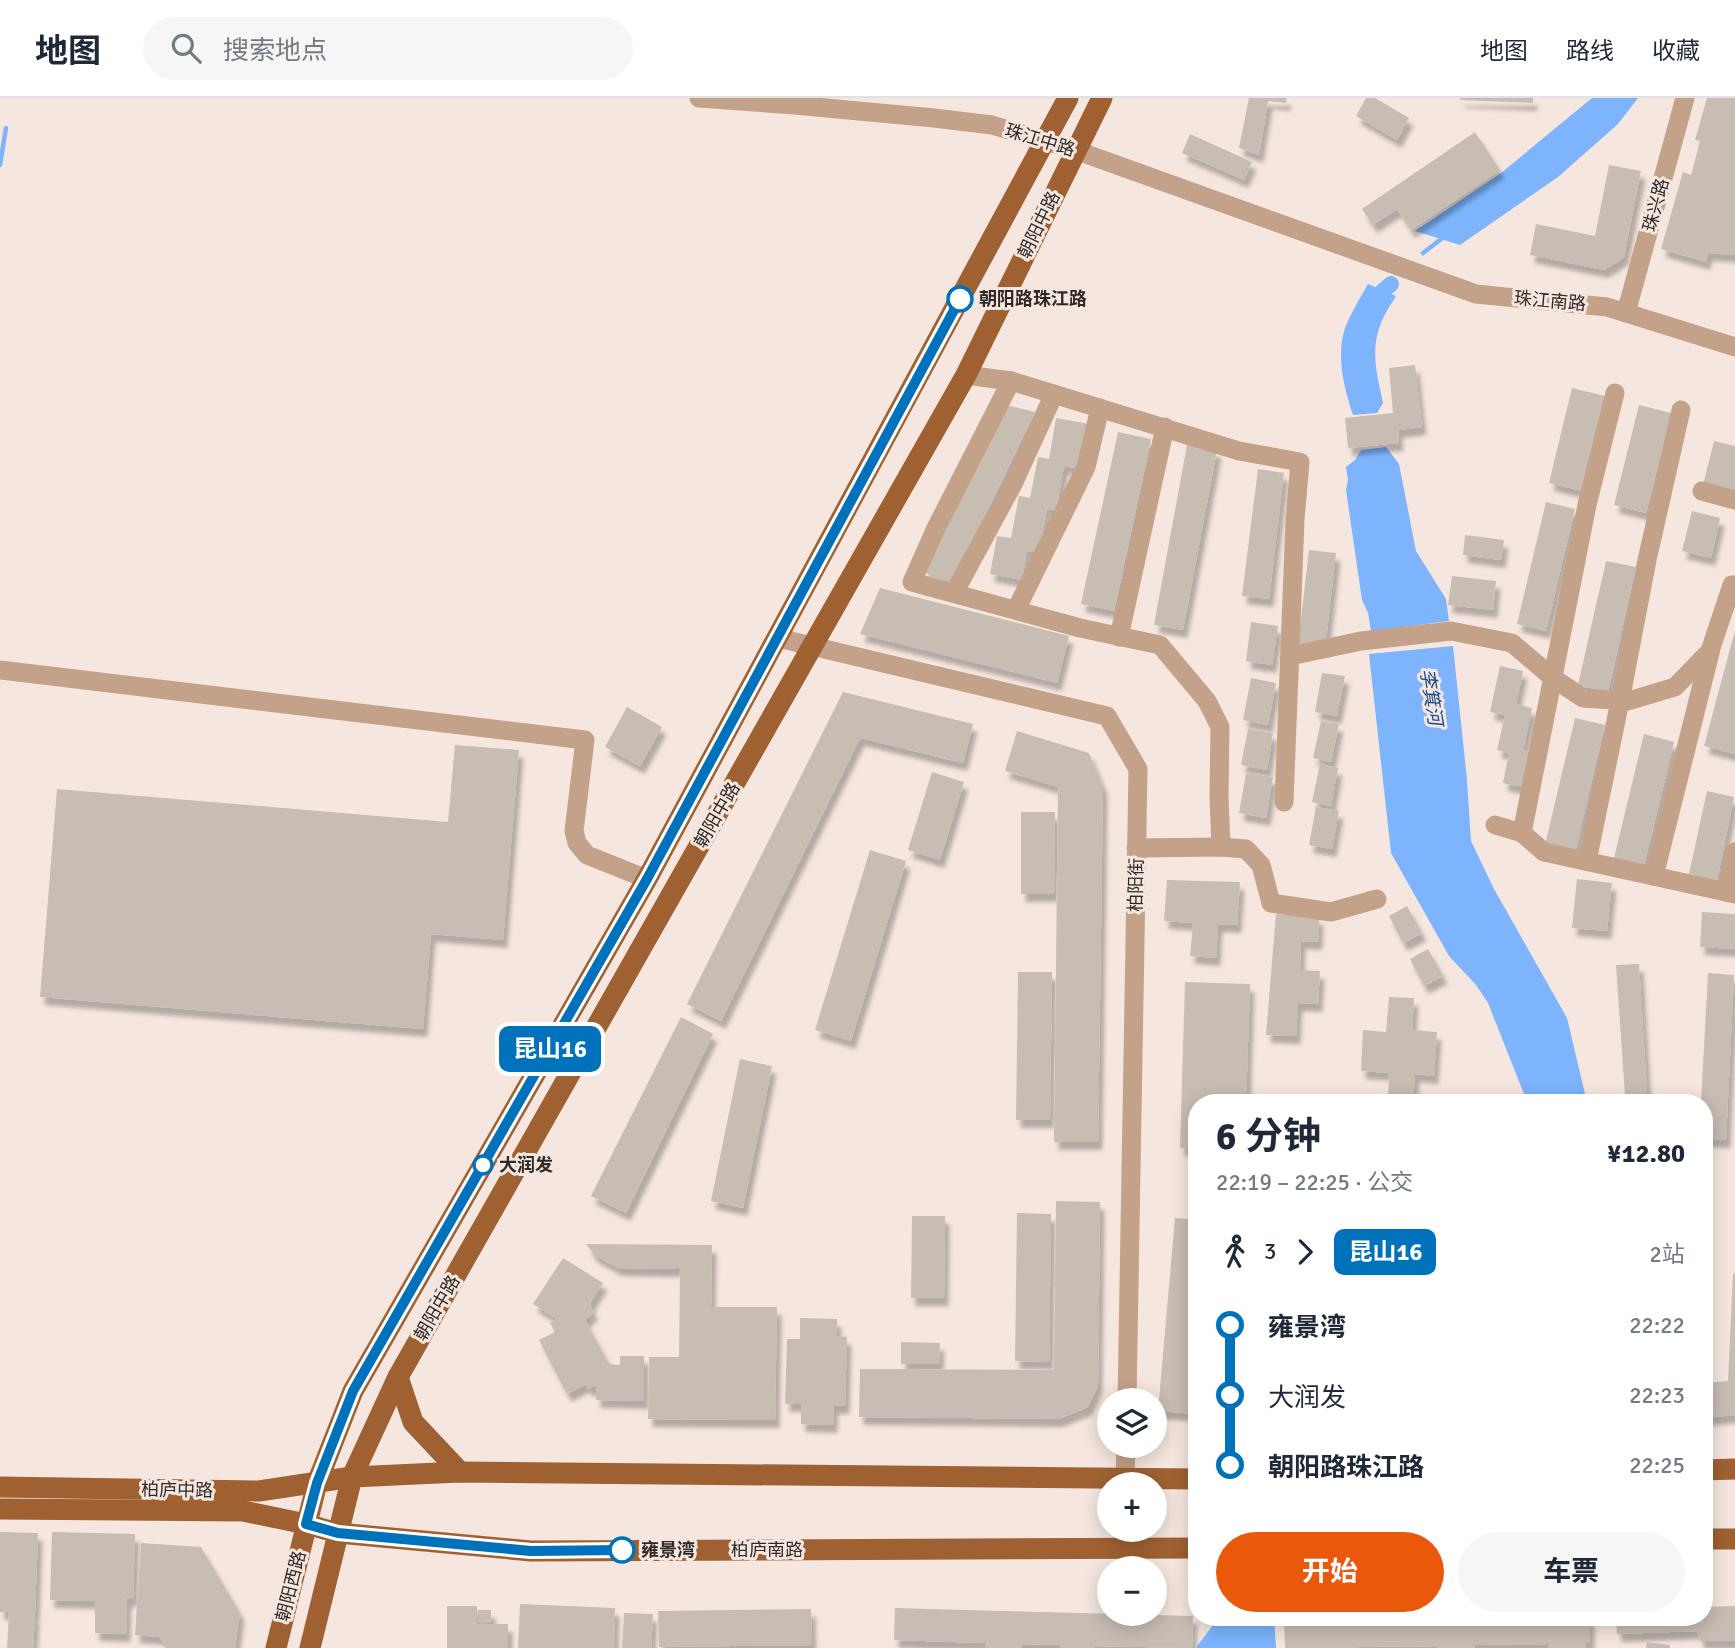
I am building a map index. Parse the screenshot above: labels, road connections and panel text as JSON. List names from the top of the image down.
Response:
{
  "streets": {
    "main road": [
      "朝阳中路",
      "柏庐中路",
      "柏庐南路",
      "朝阳西路"
    ],
    "street": [
      "珠江中路",
      "珠兴路",
      "珠江南路",
      "柏阳街"
    ]
  },
  "crossings": [
    ["珠江中路", "朝阳中路"],
    ["珠江中路", "珠江南路"],
    ["珠兴路", "珠江南路"],
    ["朝阳中路", "柏阳街"],
    ["朝阳中路", "柏庐中路"],
    ["朝阳中路", "柏庐南路"],
    ["朝阳中路", "朝阳西路"],
    ["柏庐中路", "柏庐南路"],
    ["柏庐中路", "朝阳西路"],
    ["柏庐南路", "朝阳西路"]
  ],
  "water": ["李箕河"],
  "places": ["朝阳路珠江路", "大润发", "雍景湾"],
  "lines": ["bus line 昆山16"],
  "page": {
    "header": "地图",
    "search": "搜索地点",
    "nav": ["地图", "路线", "收藏"],
    "on_map": "昆山16",
    "heading": ["6 分钟", "22:19 – 22:25 · 公交", "¥12.80"],
    "legs": ["3", "昆山16", "2站"],
    "list": [
      {
        "name": "雍景湾",
        "value": "22:22"
      },
      {
        "name": "大润发",
        "value": "22:23"
      },
      {
        "name": "朝阳路珠江路",
        "value": "22:25"
      }
    ],
    "map_buttons": ["+", "−"],
    "buttons": ["开始", "车票"]
  }
}
